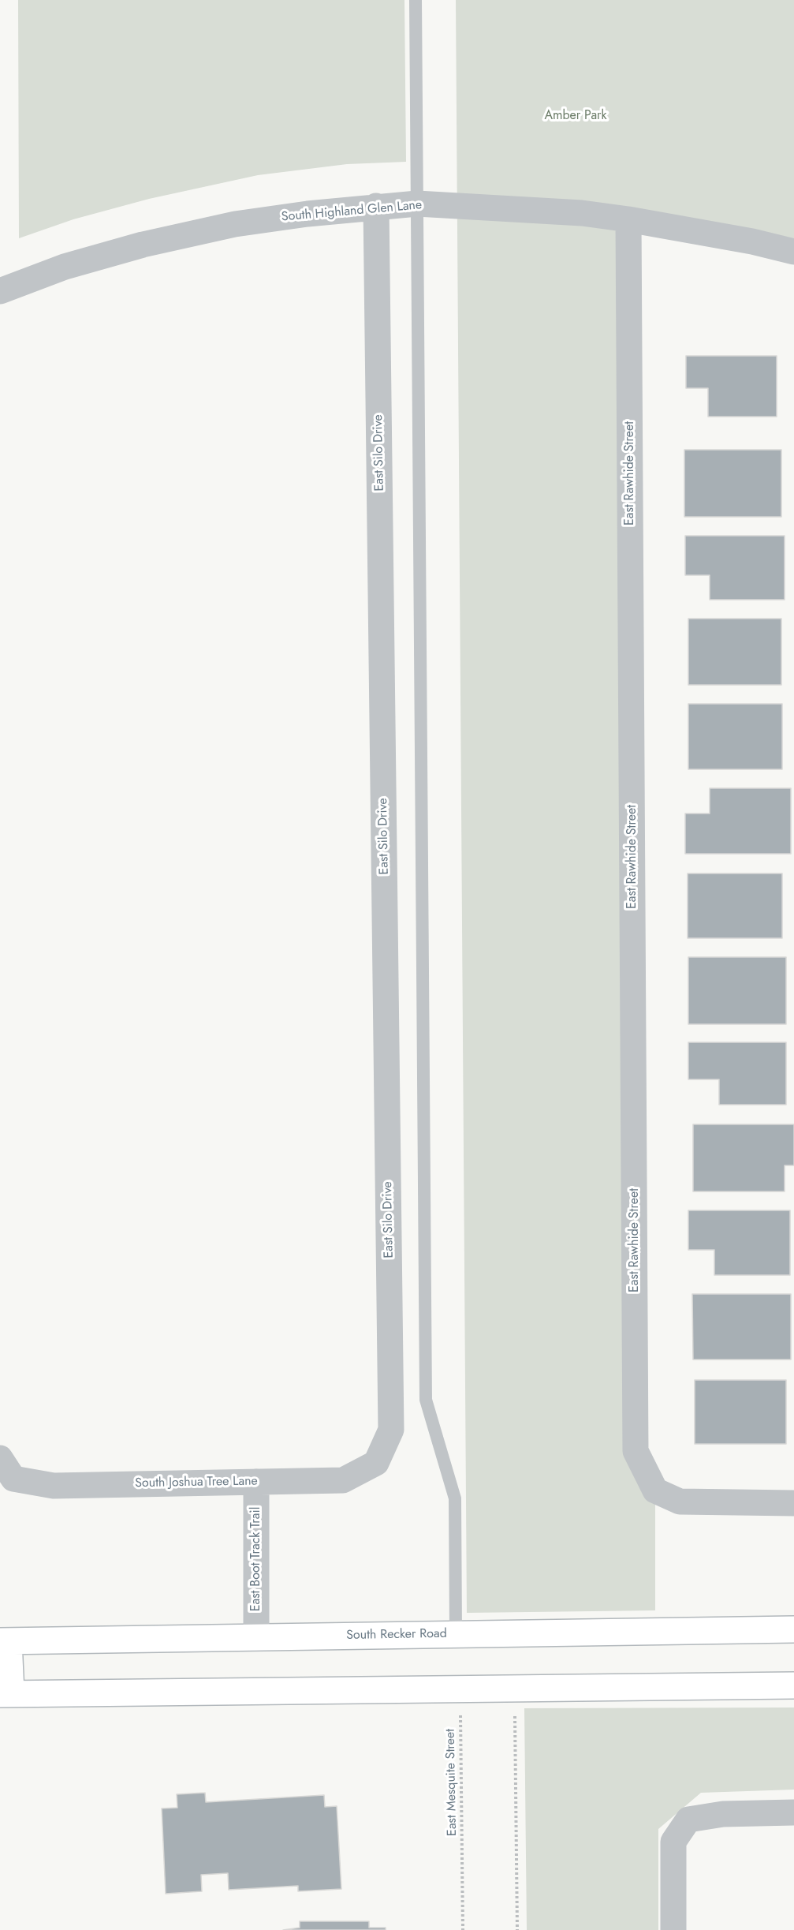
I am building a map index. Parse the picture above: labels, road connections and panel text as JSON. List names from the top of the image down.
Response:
{
  "streets": {
    "main road": ["South Recker Road"],
    "street": [
      "South Highland Glen Lane",
      "East Silo Drive",
      "East Rawhide Street",
      "South Joshua Tree Lane",
      "East Boot Track Trail"
    ],
    "path": ["East Mesquite Street"]
  },
  "crossings": [
    ["South Highland Glen Lane", "East Silo Drive"],
    ["South Highland Glen Lane", "East Rawhide Street"],
    ["East Silo Drive", "South Joshua Tree Lane"],
    ["South Joshua Tree Lane", "East Boot Track Trail"],
    ["East Boot Track Trail", "South Recker Road"]
  ],
  "parks": ["Amber Park"]
}
